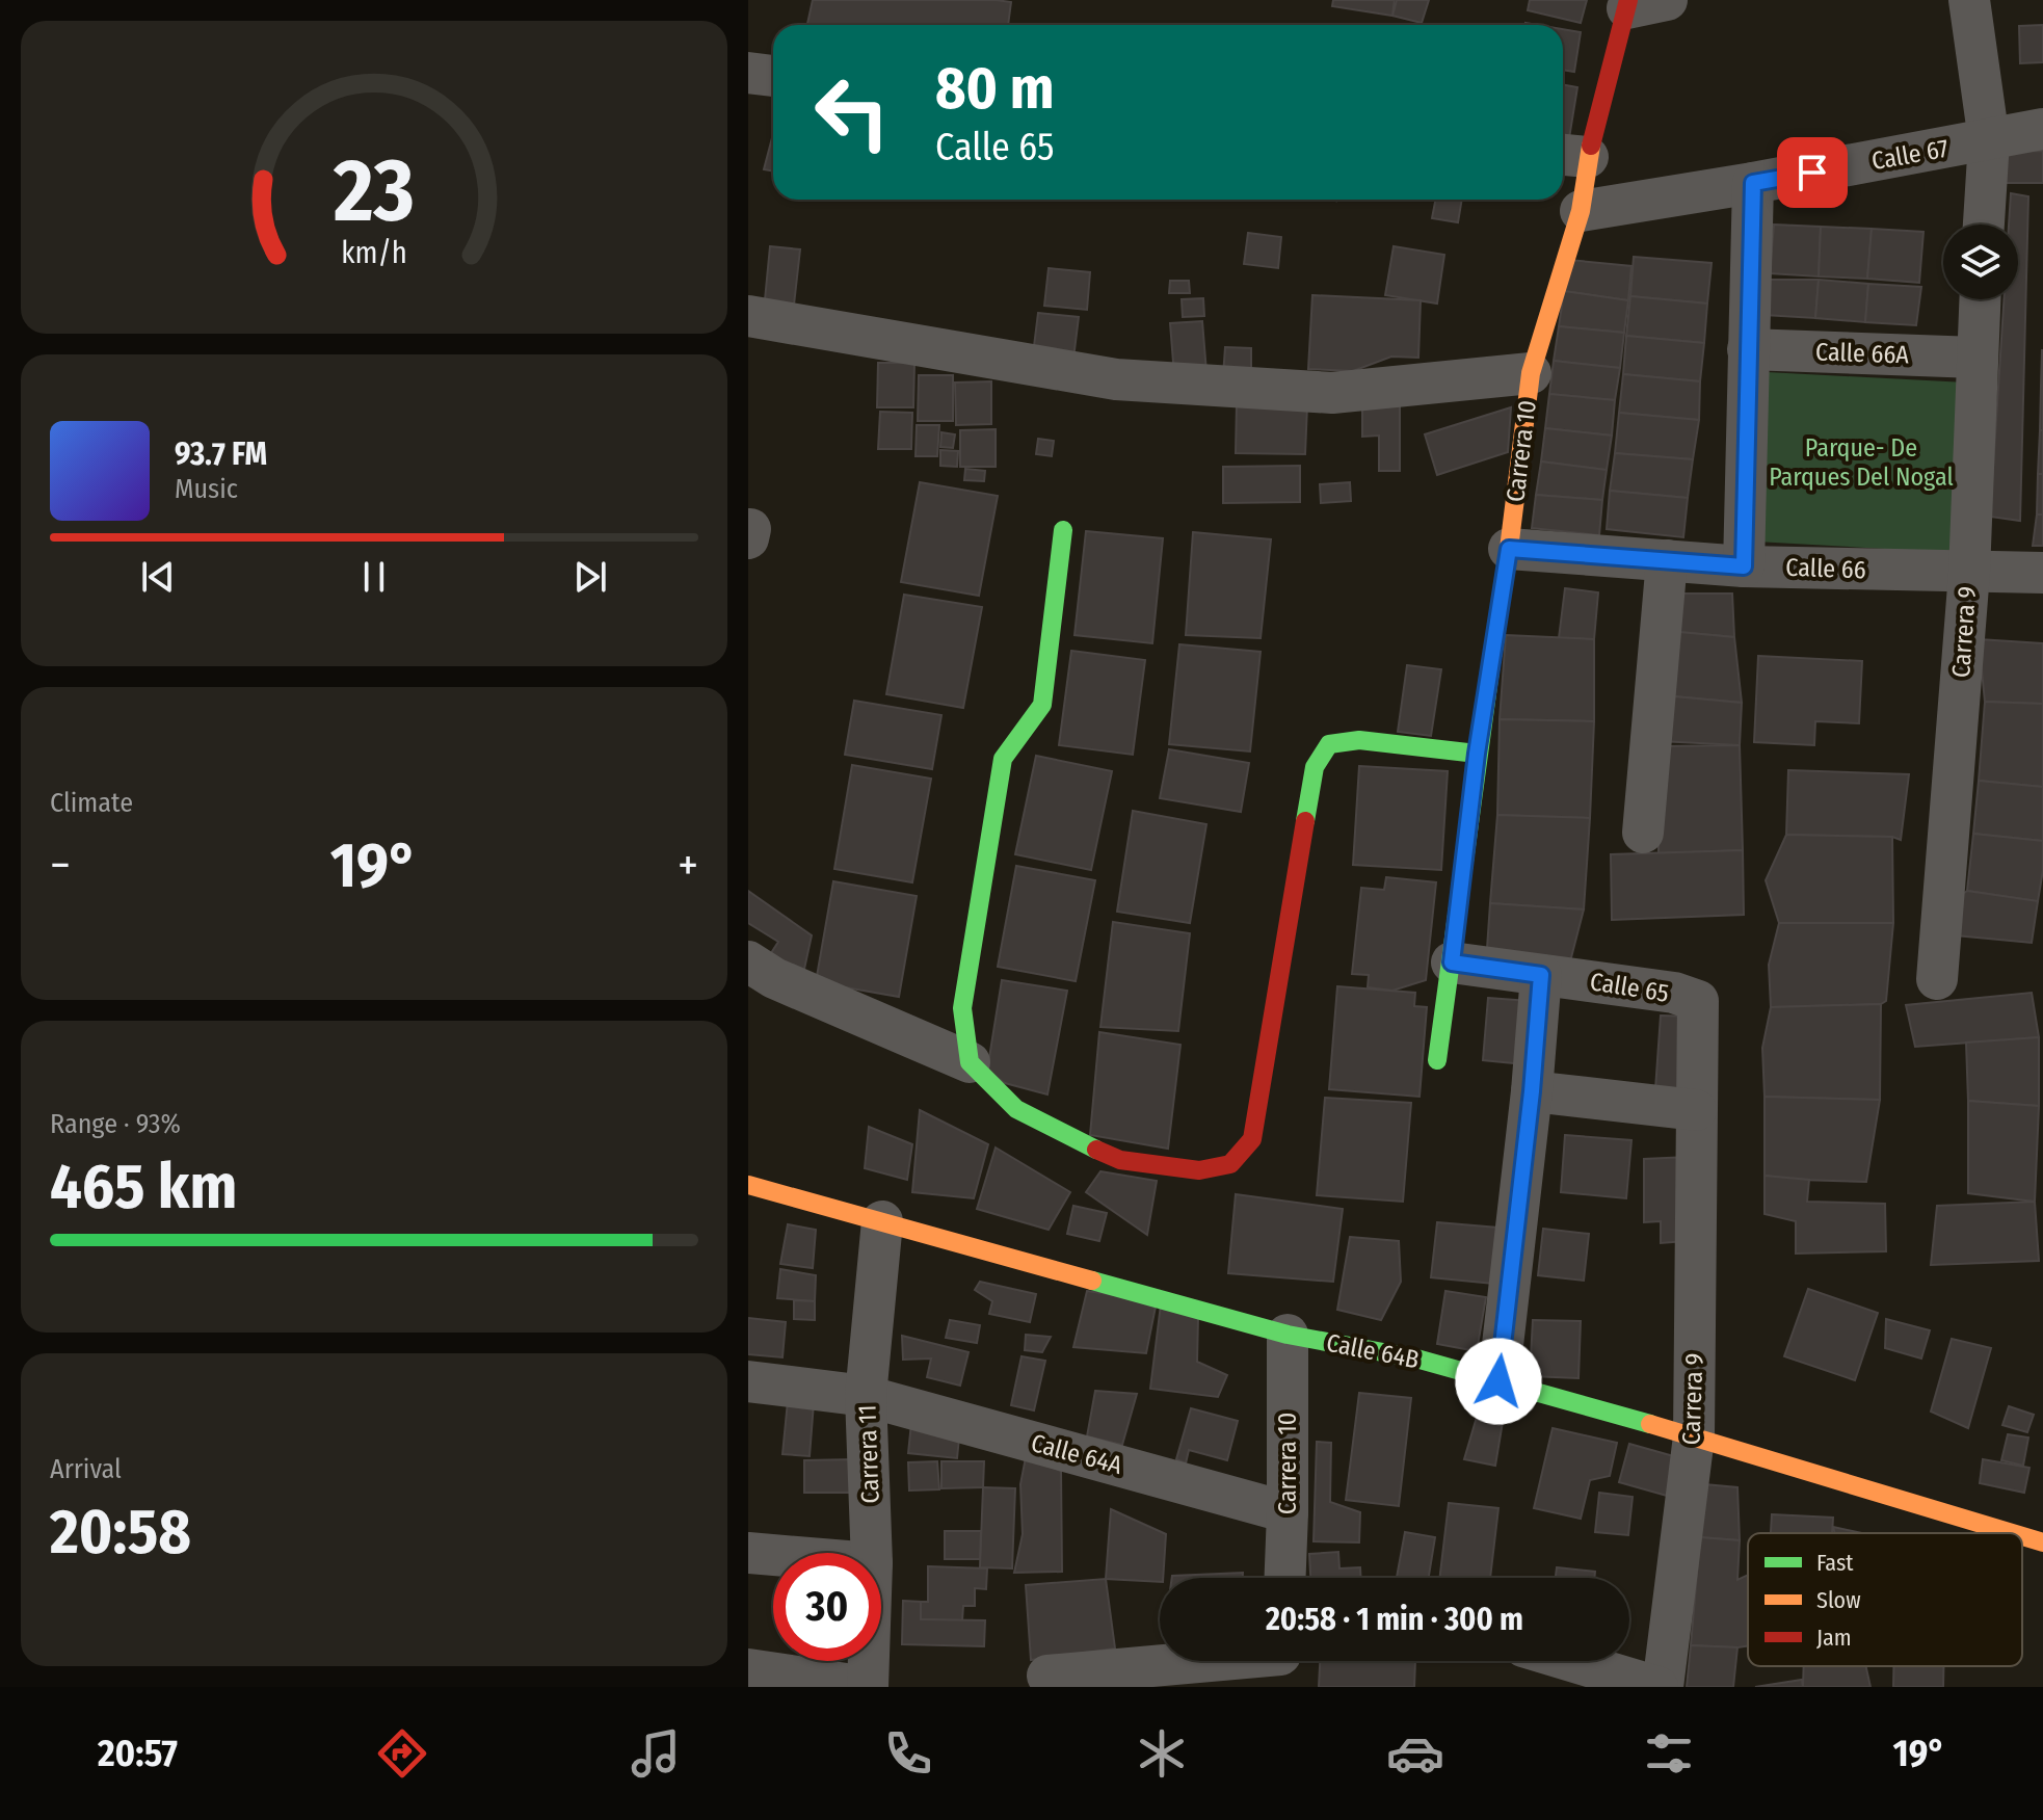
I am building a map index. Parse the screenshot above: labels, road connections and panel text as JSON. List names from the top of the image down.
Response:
{
  "streets": {
    "street": [
      "Calle 67",
      "Calle 66A",
      "Carrera 10",
      "Calle 66",
      "Carrera 9",
      "Calle 65",
      "Calle 64B",
      "Carrera 11",
      "Calle 64A"
    ]
  },
  "crossings": [
    ["Calle 67", "Carrera 10"],
    ["Calle 66A", "Carrera 9"],
    ["Carrera 10", "Calle 66"],
    ["Carrera 10", "Calle 65"],
    ["Carrera 10", "Calle 64B"],
    ["Carrera 10", "Calle 64A"],
    ["Calle 66", "Carrera 9"],
    ["Carrera 9", "Calle 65"],
    ["Carrera 9", "Calle 64B"],
    ["Calle 64B", "Carrera 11"],
    ["Carrera 11", "Calle 64A"]
  ],
  "parks": ["Parque- De Parques Del Nogal"],
  "legend": ["Fast", "Slow", "Jam"],
  "page": {
    "turn": ["80 m", "Calle 65"],
    "song": ["93.7 FM", "Music"],
    "tile": [
      "Climate",
      ["Range · 93%", "465 km"],
      ["Arrival", "20:58"]
    ],
    "heat": ["−", "19°", "+"],
    "limit": "30",
    "trip": "20:58 · 1 min · 300 m",
    "tabs": ["20:57", "19°"],
    "gauge": ["23", "km/h"]
  }
}
